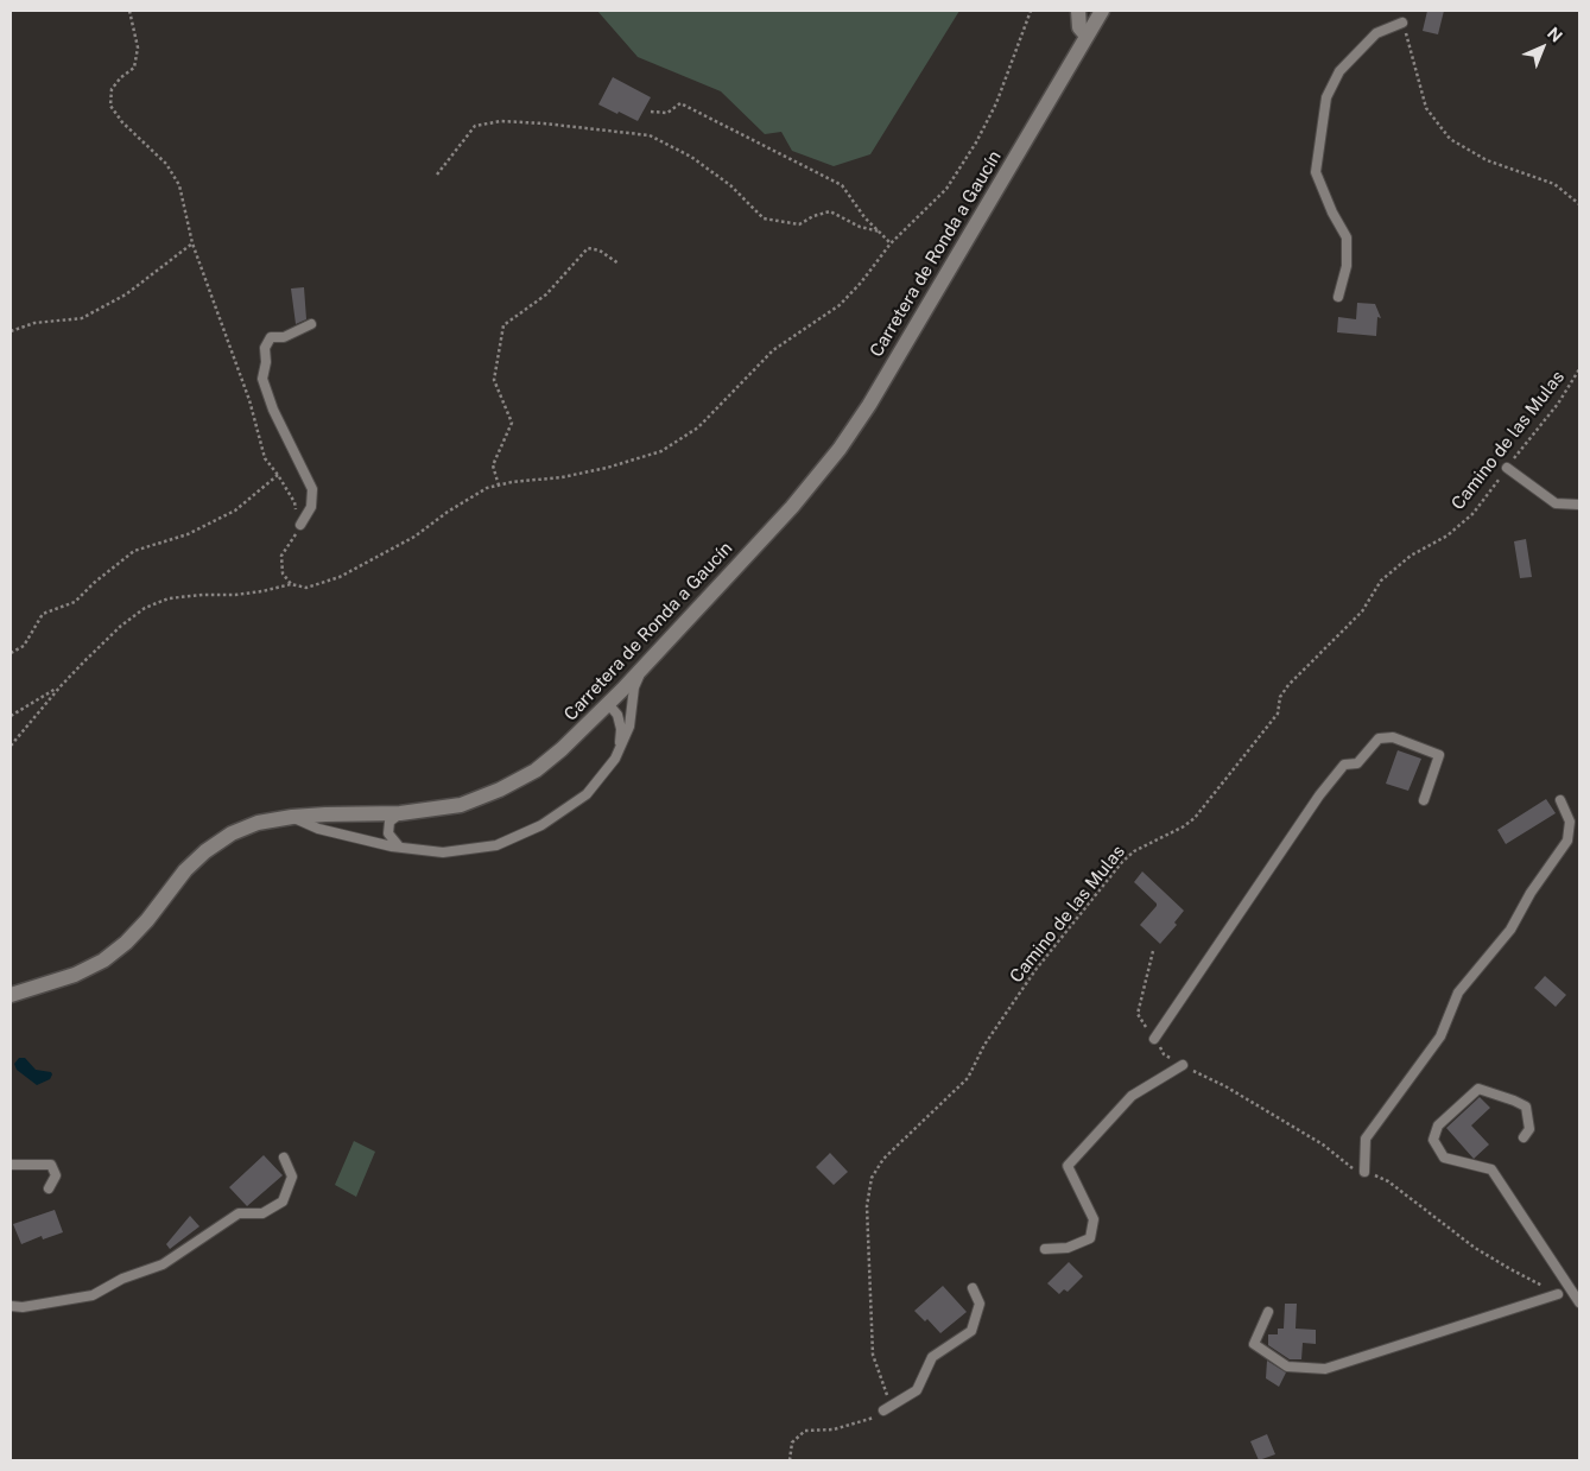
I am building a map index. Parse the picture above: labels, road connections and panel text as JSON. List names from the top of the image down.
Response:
{
  "streets": {
    "main road": ["Carretera de Ronda a Gaucín"],
    "path": ["Camino de las Mulas"]
  },
  "north": "top right"
}
